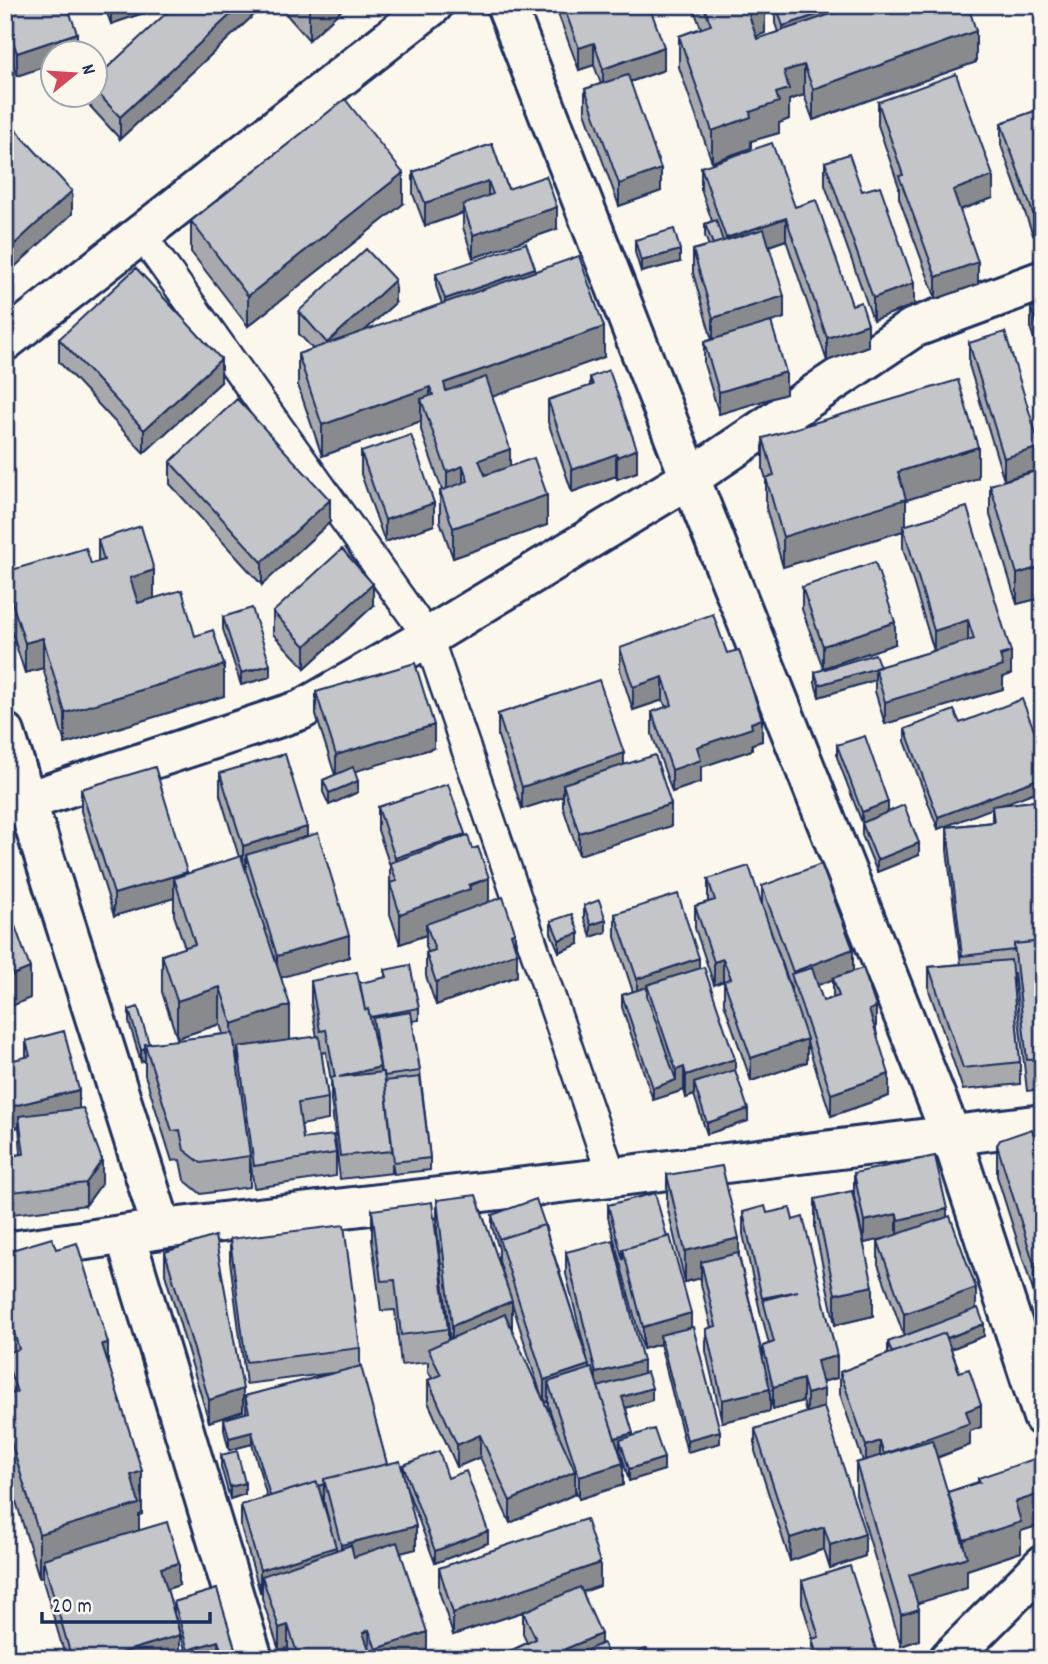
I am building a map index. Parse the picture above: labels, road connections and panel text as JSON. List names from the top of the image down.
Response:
{
  "scale_bar": "20 m",
  "north": "right"
}
